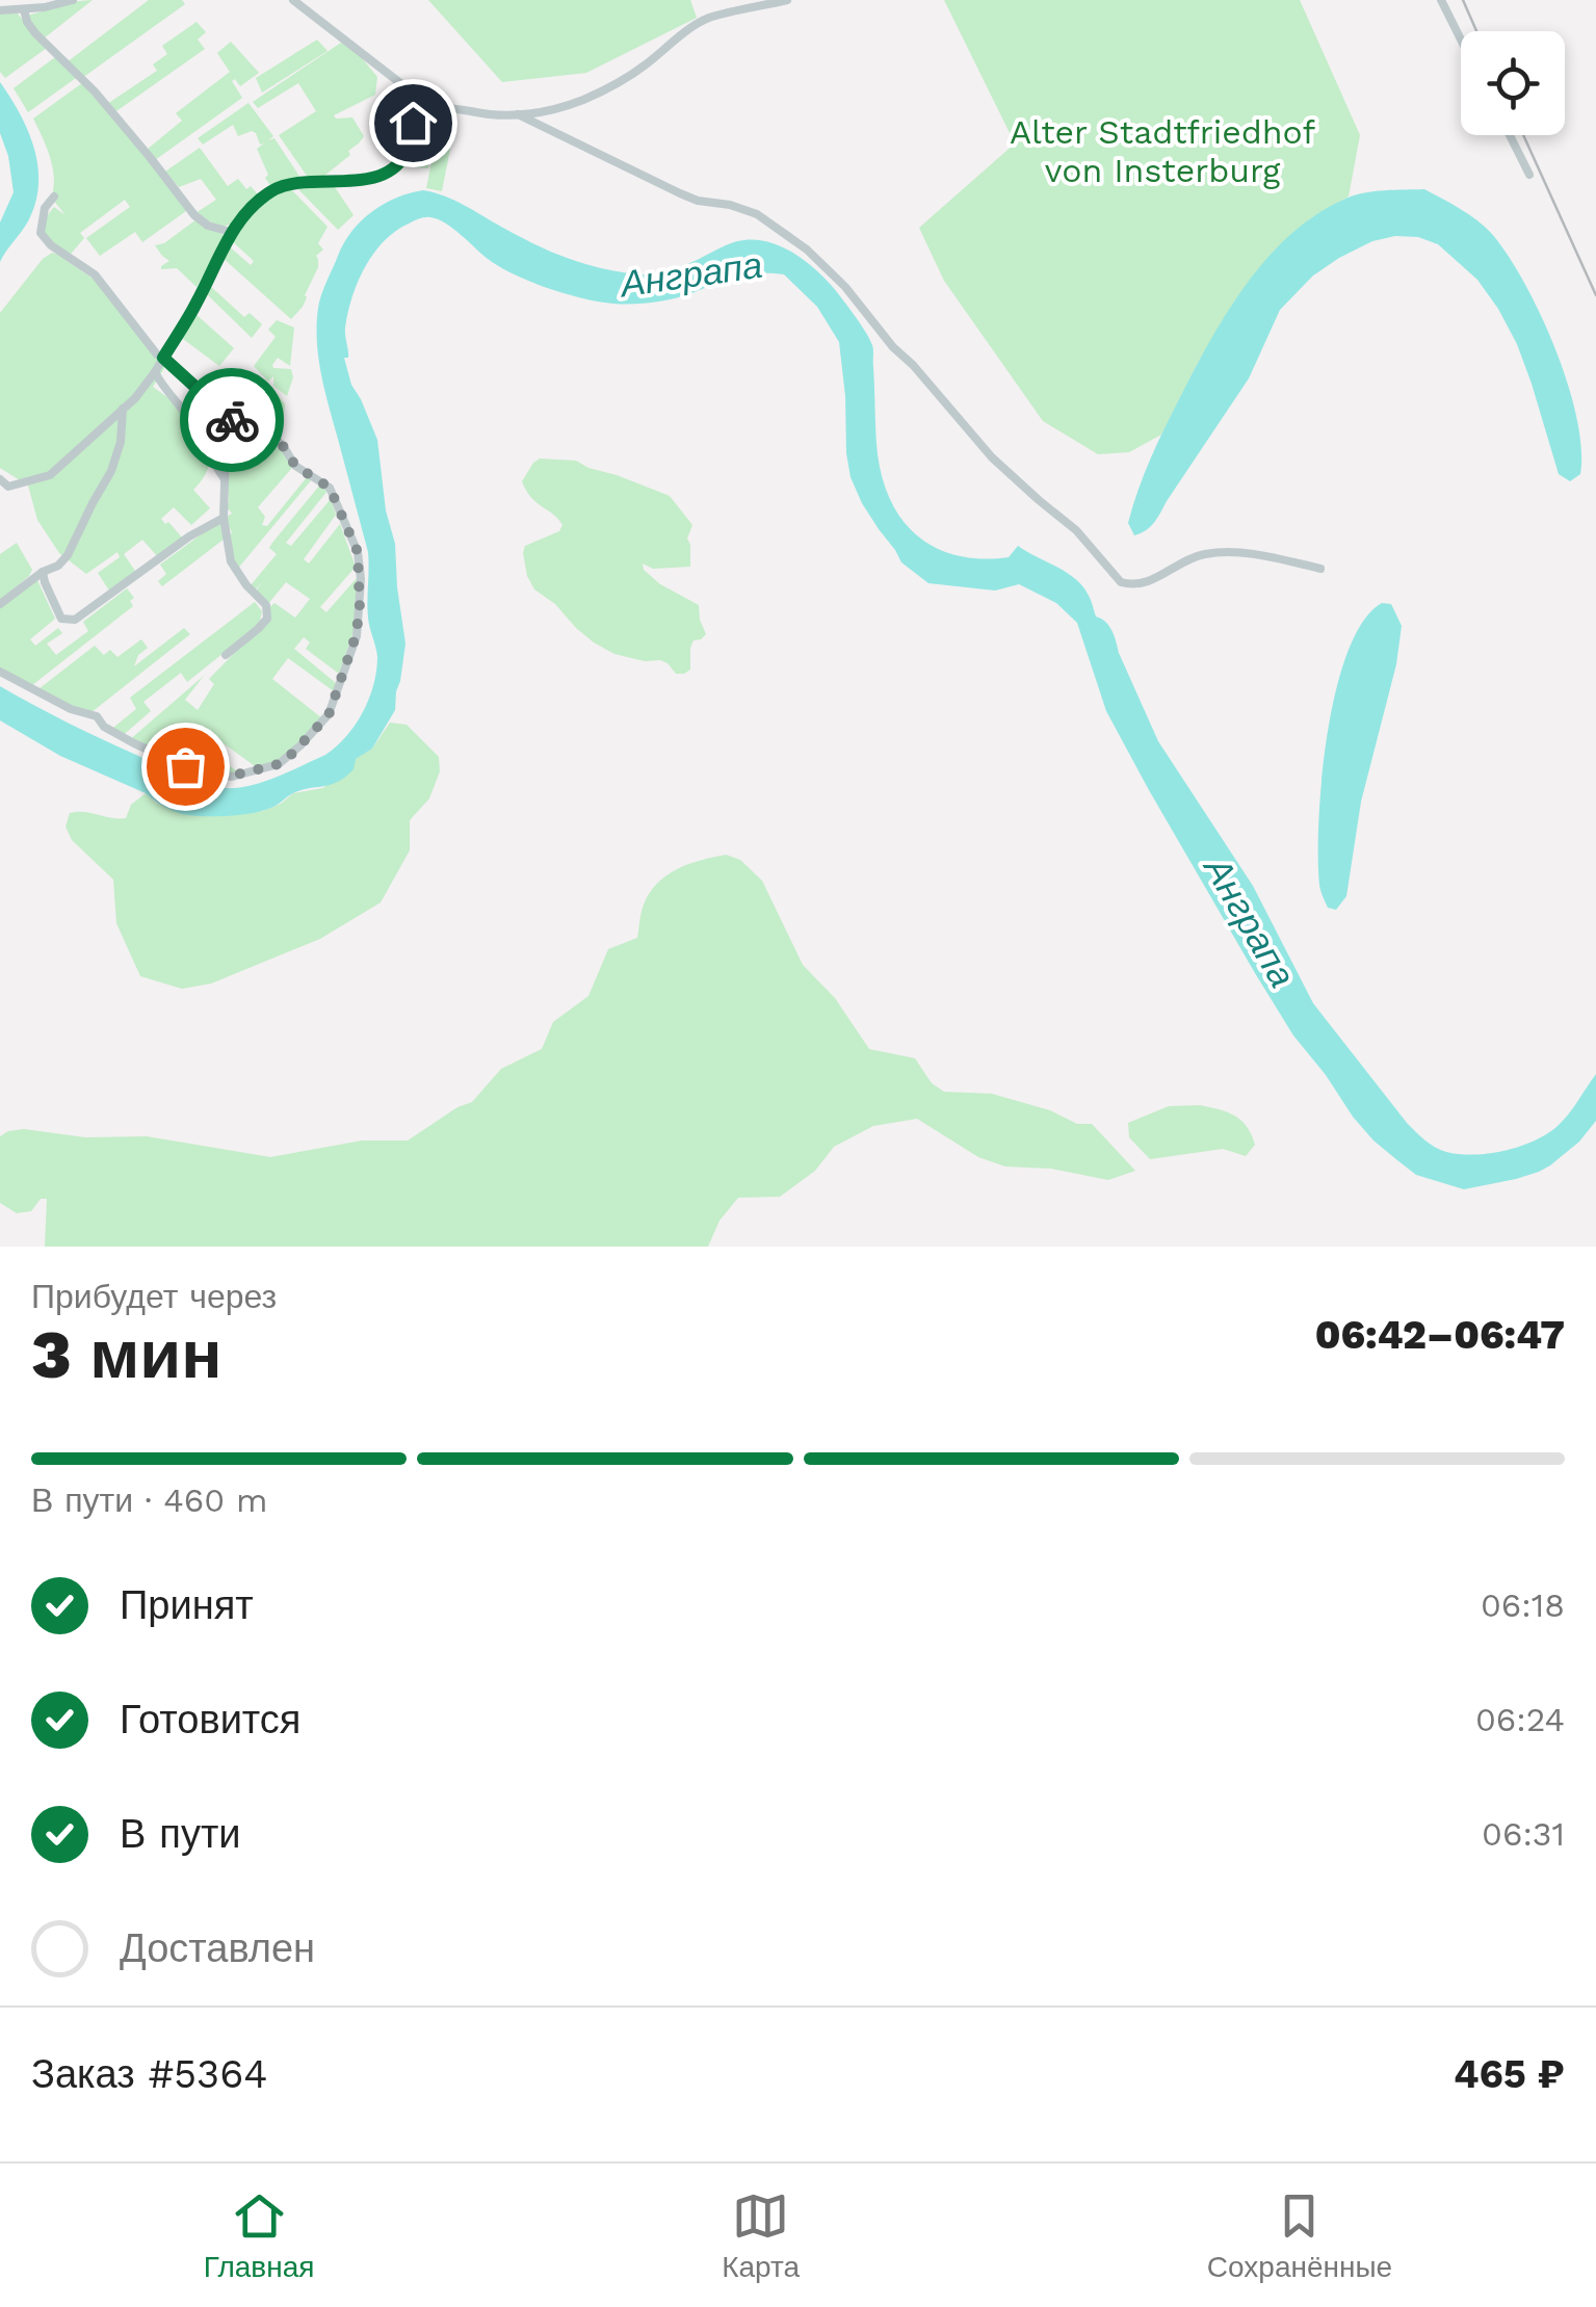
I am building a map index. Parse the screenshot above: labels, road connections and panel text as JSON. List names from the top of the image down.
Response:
{
  "water": ["Анграпа"],
  "parks": ["Alter Stadtfriedhof von Insterburg"],
  "page": {
    "heading": ["3 мин", "Прибудет через", "06:42–06:47"],
    "panel": ["Заказ #5364", "465 ₽"],
    "bar": "В пути · 460 m",
    "list": [
      ["Принят", "06:18"],
      ["Готовится", "06:24"],
      ["В пути", "06:31"],
      "Доставлен"
    ],
    "tabs": ["Главная", "Карта", "Сохранённые"]
  }
}
